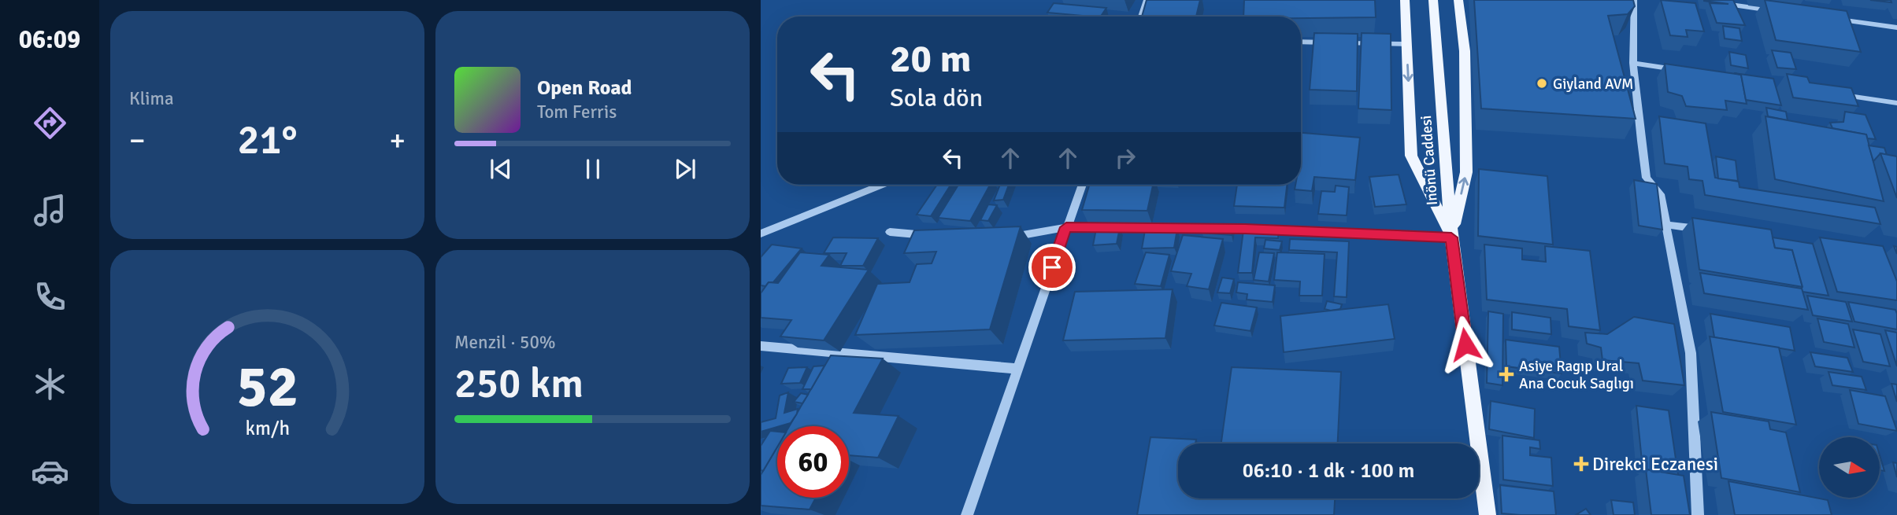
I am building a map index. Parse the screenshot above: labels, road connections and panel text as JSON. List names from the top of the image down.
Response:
{
  "streets": {
    "main road": ["Inönü Caddesi"]
  },
  "places": {
    "other": ["Giyland AVM"],
    "health": ["Asiye Ragıp Ural Ana Cocuk Saglıgı", "Direkci Eczanesi"]
  },
  "north": "right",
  "page": {
    "tabs": "06:09",
    "tile": [
      "Klima",
      ["Menzil · 50%", "250 km"]
    ],
    "turn": ["20 m", "Sola dön"],
    "song": ["Open Road", "Tom Ferris"],
    "heat": ["−", "21°", "+"],
    "limit": "60",
    "trip": "06:10 · 1 dk · 100 m",
    "gauge": ["52", "km/h"]
  }
}
